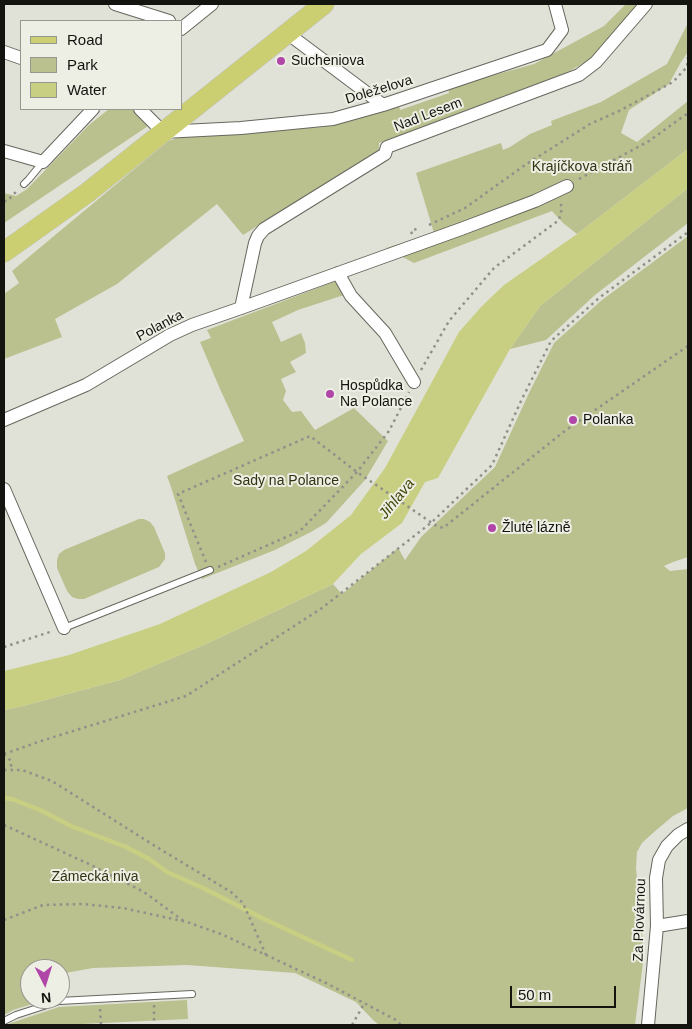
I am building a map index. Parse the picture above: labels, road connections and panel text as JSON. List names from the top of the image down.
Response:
{
  "streets": {
    "street": [
      "Doleželova",
      "Nad Lesem",
      "Polanka",
      "Za Plovárnou"
    ]
  },
  "crossings": [
    ["Nad Lesem", "Polanka"]
  ],
  "water": ["Jihlava"],
  "parks": ["Krajíčkova stráň", "Sady na Polance", "Zámecká niva"],
  "places": [
    "Sucheniova",
    "Hospůdka Na Polance",
    "Polanka",
    "Žluté lázně"
  ],
  "legend": ["Road", "Park", "Water"],
  "scale_bar": "50 m",
  "north": "bottom"
}
